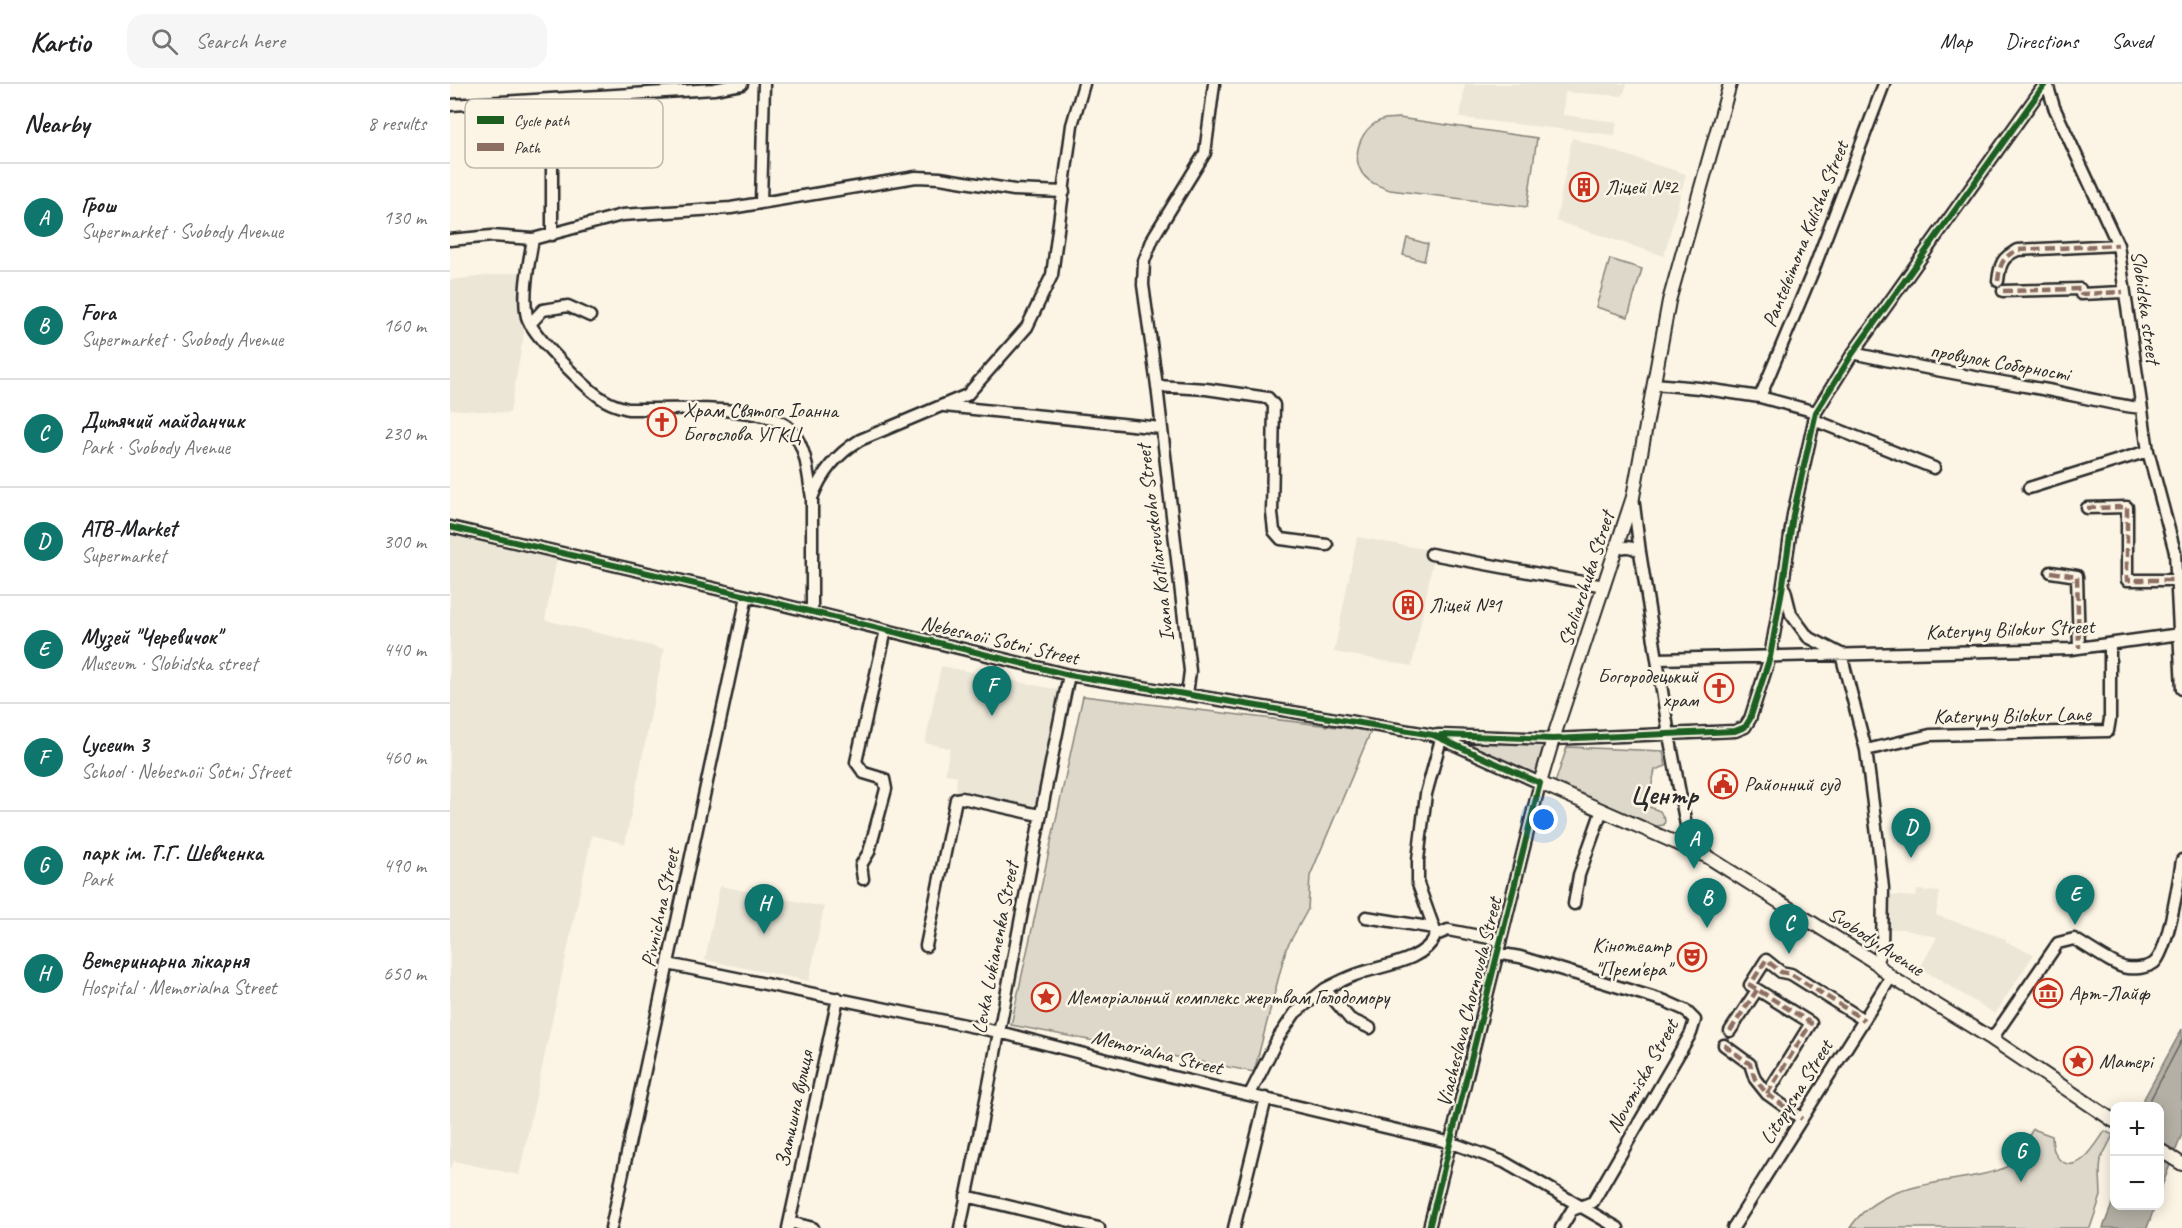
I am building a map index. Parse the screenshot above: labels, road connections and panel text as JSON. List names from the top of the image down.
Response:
{
  "streets": {
    "main road": ["Stoliarchuka Street", "Svobody Avenue"],
    "street": [
      "Panteleimona Kulisha Street",
      "Slobidska street",
      "провулок Соборності",
      "Ivana Kotliarevskoho Street",
      "Kateryny Bilokur Street",
      "Nebesnoii Sotni Street",
      "Kateryny Bilokur Lane",
      "Pivnichna Street",
      "Levka Lukianenka Street",
      "Viacheslava Chornovola Street",
      "Memorialna Street",
      "Novomiska Street",
      "Litopysna Street",
      "Затишна вулиця"
    ]
  },
  "crossings": [
    ["Slobidska street", "провулок Соборності"],
    ["Slobidska street", "Kateryny Bilokur Street"],
    ["Ivana Kotliarevskoho Street", "Nebesnoii Sotni Street"],
    ["Stoliarchuka Street", "Nebesnoii Sotni Street"],
    ["Stoliarchuka Street", "Svobody Avenue"],
    ["Stoliarchuka Street", "Viacheslava Chornovola Street"],
    ["Kateryny Bilokur Street", "Kateryny Bilokur Lane"],
    ["Nebesnoii Sotni Street", "Pivnichna Street"],
    ["Nebesnoii Sotni Street", "Svobody Avenue"],
    ["Nebesnoii Sotni Street", "Levka Lukianenka Street"],
    ["Nebesnoii Sotni Street", "Viacheslava Chornovola Street"],
    ["Pivnichna Street", "Memorialna Street"],
    ["Svobody Avenue", "Viacheslava Chornovola Street"],
    ["Svobody Avenue", "Litopysna Street"],
    ["Levka Lukianenka Street", "Memorialna Street"],
    ["Viacheslava Chornovola Street", "Memorialna Street"],
    ["Viacheslava Chornovola Street", "Novomiska Street"],
    ["Memorialna Street", "Novomiska Street"],
    ["Memorialna Street", "Затишна вулиця"]
  ],
  "districts": ["Центр"],
  "places": {
    "building": ["Ліцей №2", "Ліцей №1"],
    "church": ["Храм Святого Іоанна Богослова УГКЦ", "Богородецький храм"],
    "public building": ["Районний суд"],
    "theatre": ["Кінотеатр \"Прем'єра\""],
    "museum": ["Арт-Лайф"],
    "place": ["Меморіальний комплекс жертвам Голодомору", "Матері"]
  },
  "legend": ["Cycle path", "Path"],
  "page": {
    "header": "Kartio",
    "search": "Search here",
    "nav": ["Map", "Directions", "Saved"],
    "heading": ["Nearby", "8 results"],
    "list": [
      {
        "mark": "A",
        "name": "Грош",
        "note": "Supermarket · Svobody Avenue",
        "value": "130 m"
      },
      {
        "mark": "B",
        "name": "Fora",
        "note": "Supermarket · Svobody Avenue",
        "value": "160 m"
      },
      {
        "mark": "C",
        "name": "Дитячий майданчик",
        "note": "Park · Svobody Avenue",
        "value": "230 m"
      },
      {
        "mark": "D",
        "name": "ATB-Market",
        "note": "Supermarket",
        "value": "300 m"
      },
      {
        "mark": "E",
        "name": "Музей \"Черевичок\"",
        "note": "Museum · Slobidska street",
        "value": "440 m"
      },
      {
        "mark": "F",
        "name": "Lyceum 3",
        "note": "School · Nebesnoii Sotni Street",
        "value": "460 m"
      },
      {
        "mark": "G",
        "name": "парк ім. Т.Г. Шевченка",
        "note": "Park",
        "value": "490 m"
      },
      {
        "mark": "H",
        "name": "Ветеринарна лікарня",
        "note": "Hospital · Memorialna Street",
        "value": "650 m"
      }
    ],
    "pins": [
      "F",
      "D",
      "A",
      "E",
      "B",
      "H",
      "C",
      "G"
    ],
    "map_buttons": ["+", "−"]
  }
}
